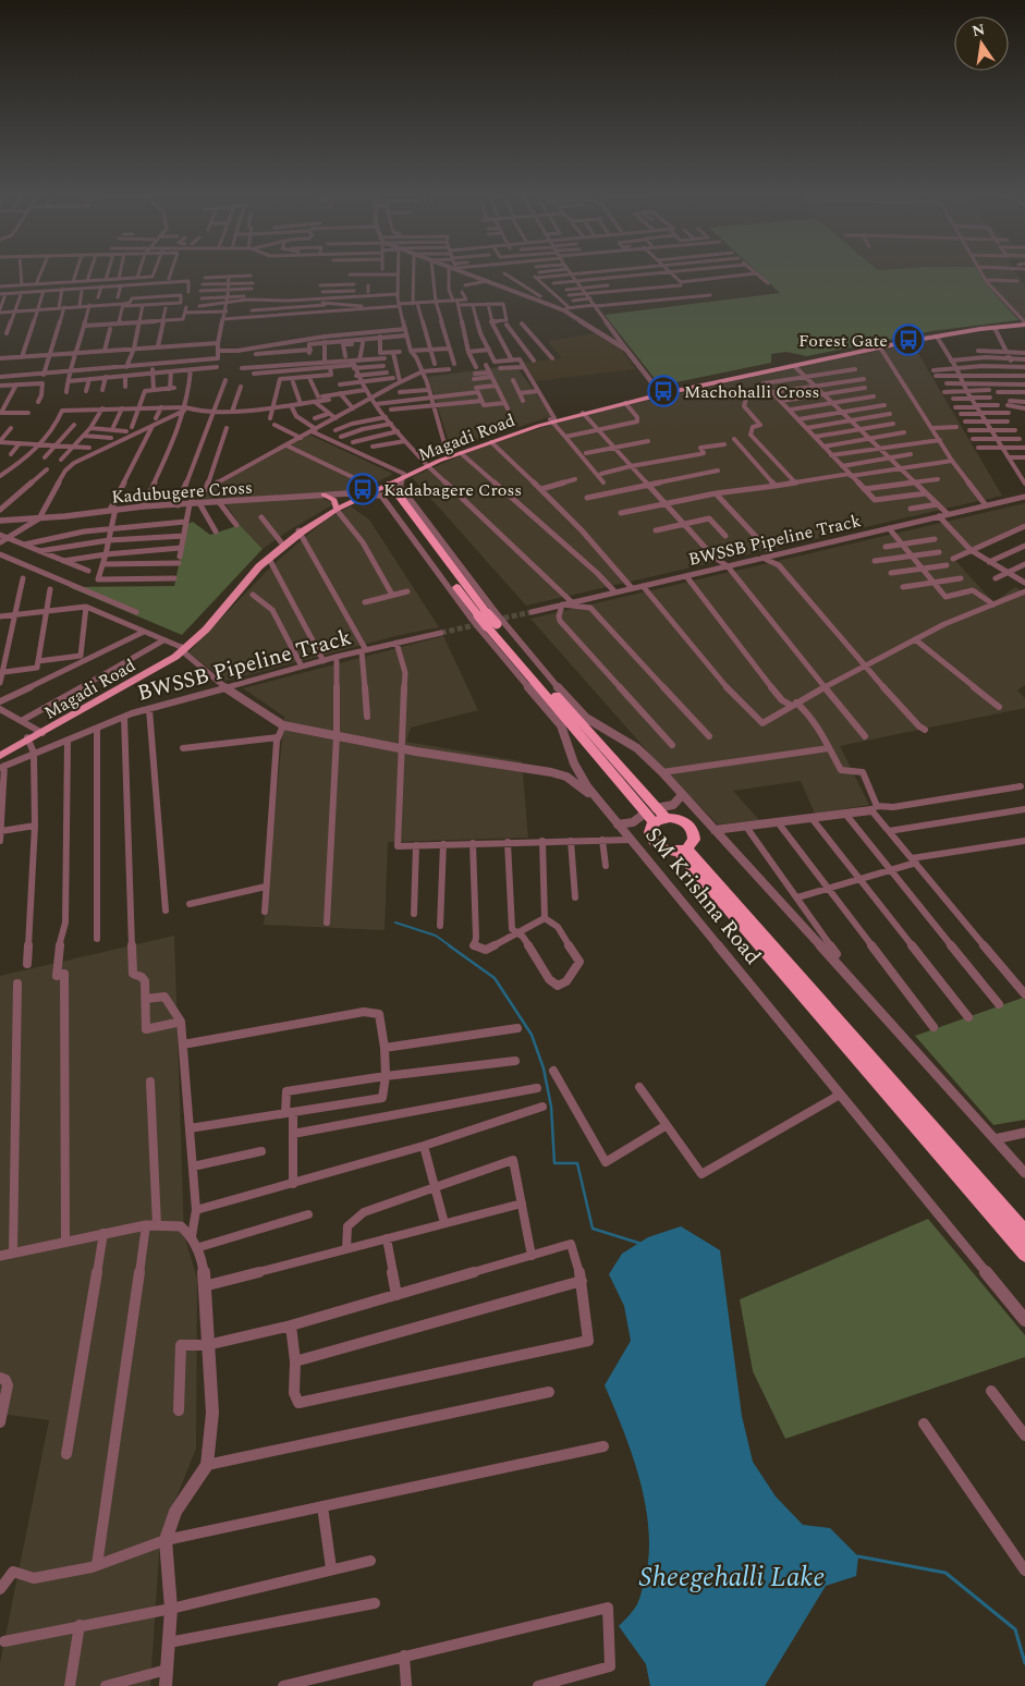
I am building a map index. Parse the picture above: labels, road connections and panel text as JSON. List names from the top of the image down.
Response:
{
  "streets": {
    "highway": ["SM Krishna Road"],
    "main road": ["Magadi Road"],
    "street": ["Kadubugere Cross", "BWSSB Pipeline Track"]
  },
  "crossings": [
    ["Magadi Road", "Kadubugere Cross"],
    ["Magadi Road", "SM Krishna Road"],
    ["Kadubugere Cross", "SM Krishna Road"]
  ],
  "water": ["Sheegehalli Lake"],
  "places": {
    "bus stop": ["Forest Gate", "Machohalli Cross", "Kadabagere Cross"]
  },
  "north": "top"
}
